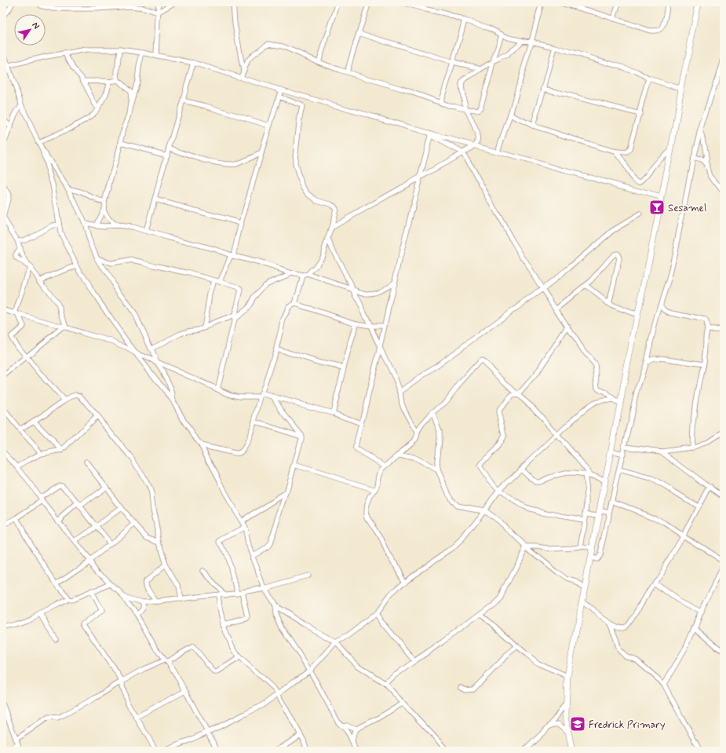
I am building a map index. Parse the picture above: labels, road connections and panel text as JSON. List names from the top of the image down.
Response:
{
  "places": {
    "bar": ["Sesamel"],
    "school or university": ["Fredrick Primary"]
  },
  "north": "top right"
}
